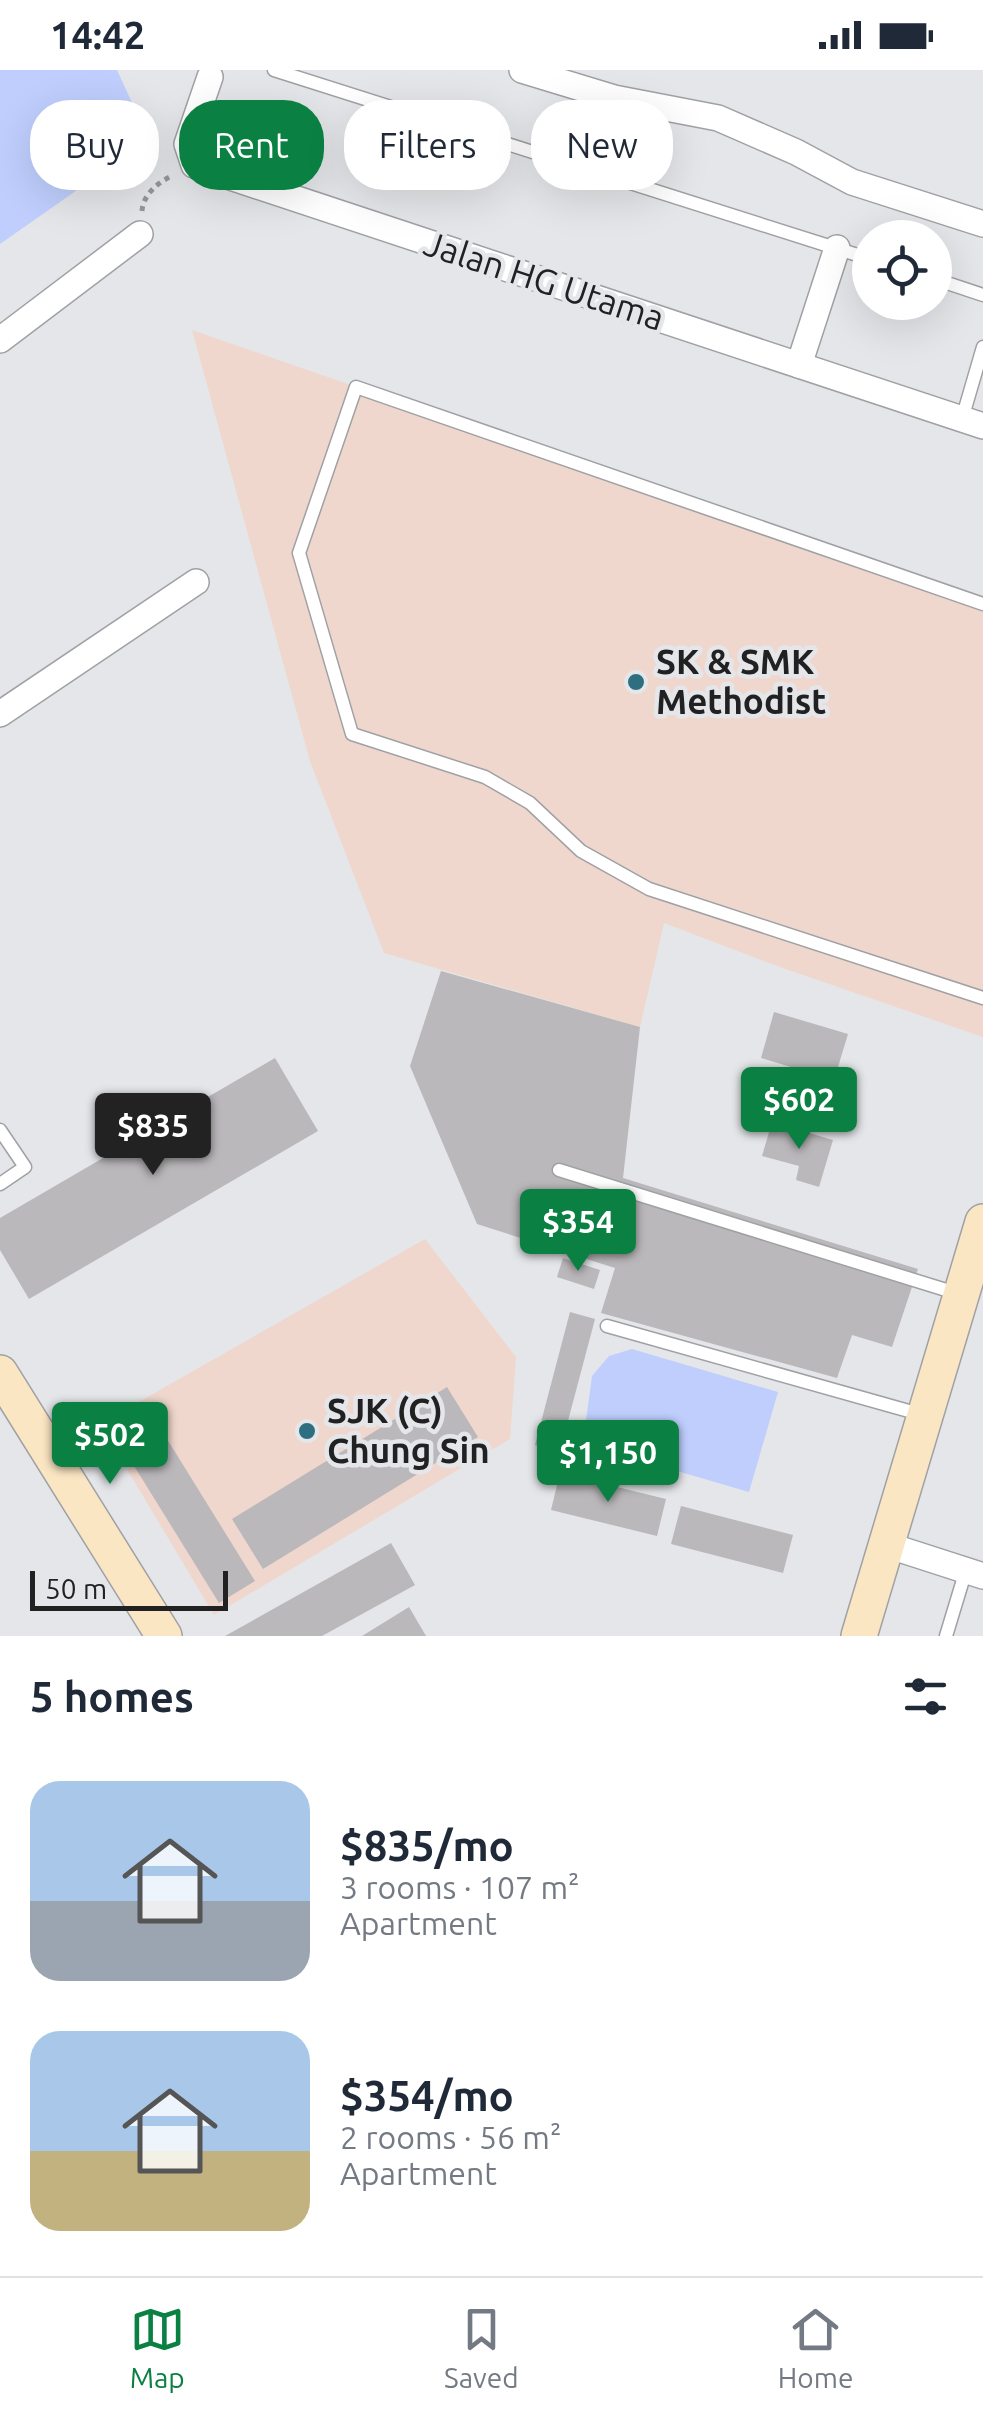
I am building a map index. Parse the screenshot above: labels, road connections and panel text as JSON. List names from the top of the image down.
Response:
{
  "streets": {
    "street": ["Jalan HG Utama"]
  },
  "places": ["SK & SMK Methodist", "SJK (C) Chung Sin"],
  "scale_bar": "50 m",
  "page": {
    "status": "14:42",
    "chip": [
      "Buy",
      "Rent",
      "Filters",
      "New"
    ],
    "price": [
      "$602",
      "$835",
      "$354",
      "$502",
      "$1,150"
    ],
    "scale": "50 m",
    "heading": "5 homes",
    "list": [
      {
        "name": "$835/mo",
        "note": "3 rooms · 107 m² · Apartment"
      },
      {
        "name": "$354/mo",
        "note": "2 rooms · 56 m² · Apartment"
      }
    ],
    "tabs": ["Map", "Saved", "Home"]
  }
}
